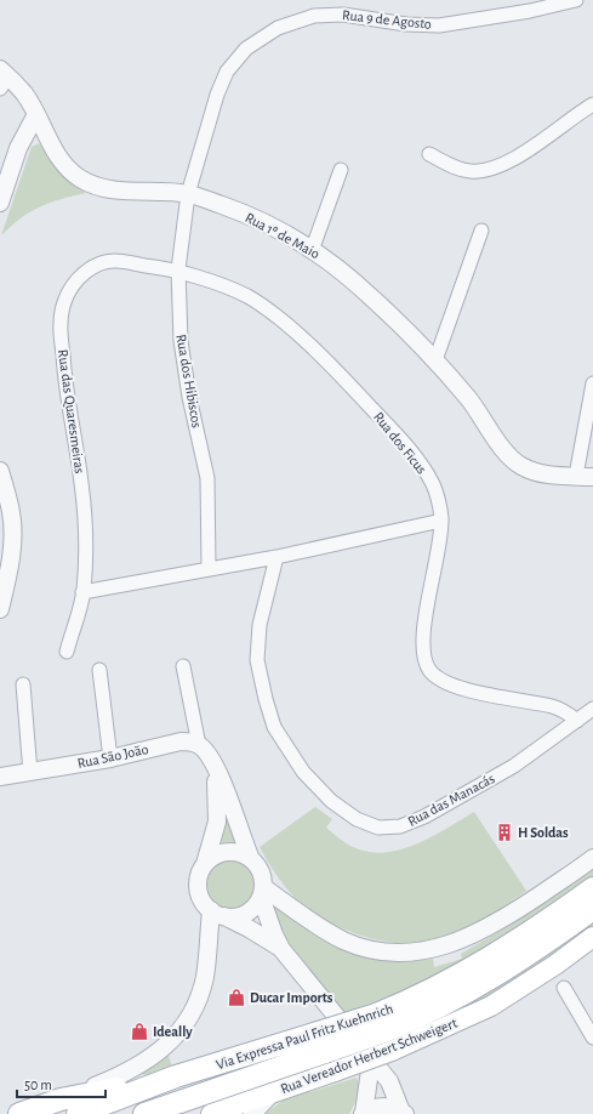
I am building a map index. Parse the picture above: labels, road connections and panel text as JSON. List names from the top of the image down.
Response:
{
  "streets": {
    "main road": ["Via Expressa Paul Fritz Kuehnrich", "Rua Vereador Herbert Schweigert"],
    "street": [
      "Rua 9 de Agosto",
      "Rua 1º de Maio",
      "Rua dos Hibiscos",
      "Rua das Quaresmeiras",
      "Rua dos Ficus",
      "Rua São João",
      "Rua das Manacás"
    ]
  },
  "crossings": [
    ["Rua 9 de Agosto", "Rua 1º de Maio"],
    ["Rua 9 de Agosto", "Rua dos Hibiscos"],
    ["Rua 1º de Maio", "Rua dos Hibiscos"],
    ["Rua dos Hibiscos", "Rua das Quaresmeiras"],
    ["Rua dos Hibiscos", "Rua dos Ficus"],
    ["Rua das Quaresmeiras", "Rua dos Ficus"],
    ["Rua dos Ficus", "Rua das Manacás"],
    ["Via Expressa Paul Fritz Kuehnrich", "Rua Vereador Herbert Schweigert"]
  ],
  "places": {
    "building": ["H Soldas"],
    "shop": ["Ducar Imports", "Ideally"]
  },
  "scale_bar": "50 m"
}
